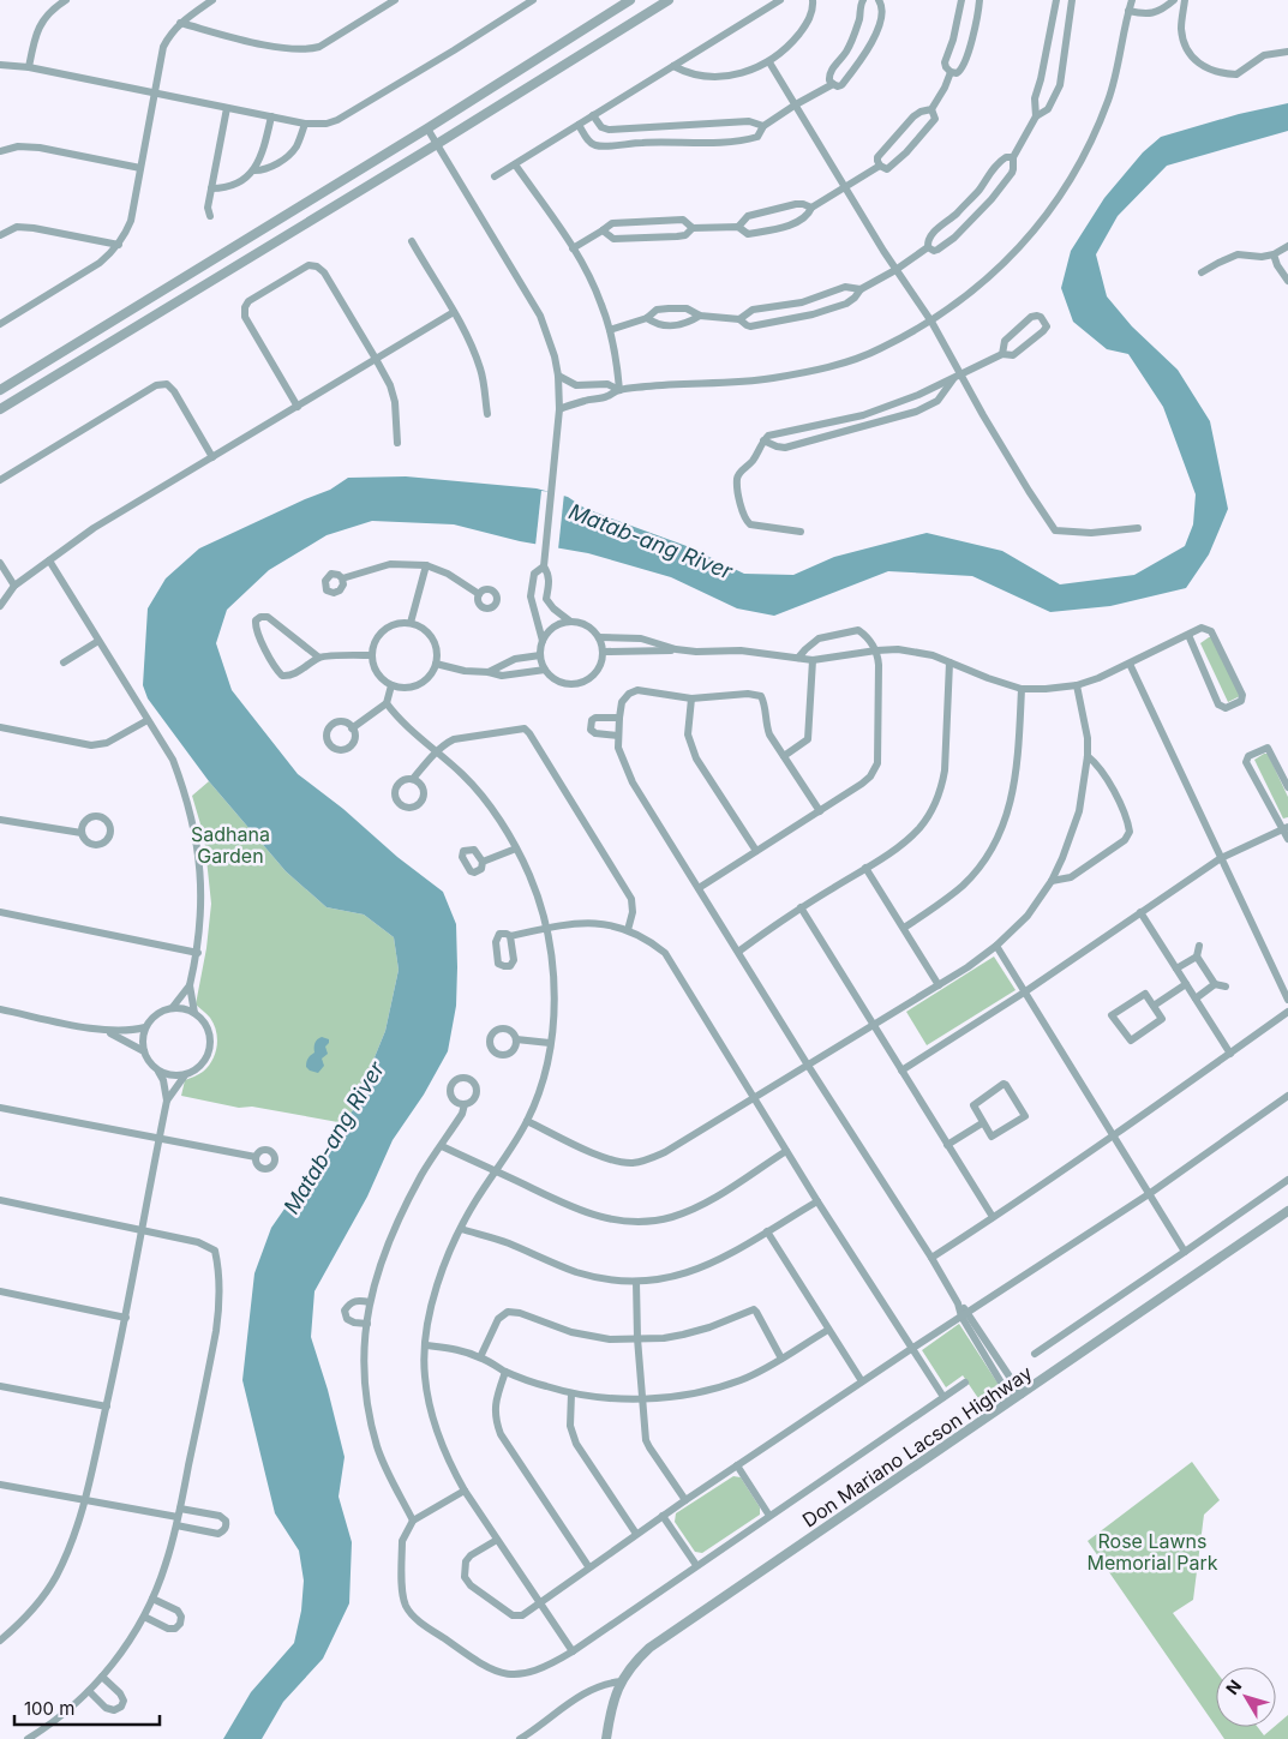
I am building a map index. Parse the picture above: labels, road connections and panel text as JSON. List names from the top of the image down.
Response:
{
  "streets": {
    "street": ["Don Mariano Lacson Highway"]
  },
  "water": ["Matab-ang River"],
  "parks": ["Sadhana Garden", "Rose Lawns Memorial Park"],
  "scale_bar": "100 m",
  "north": "top left"
}
